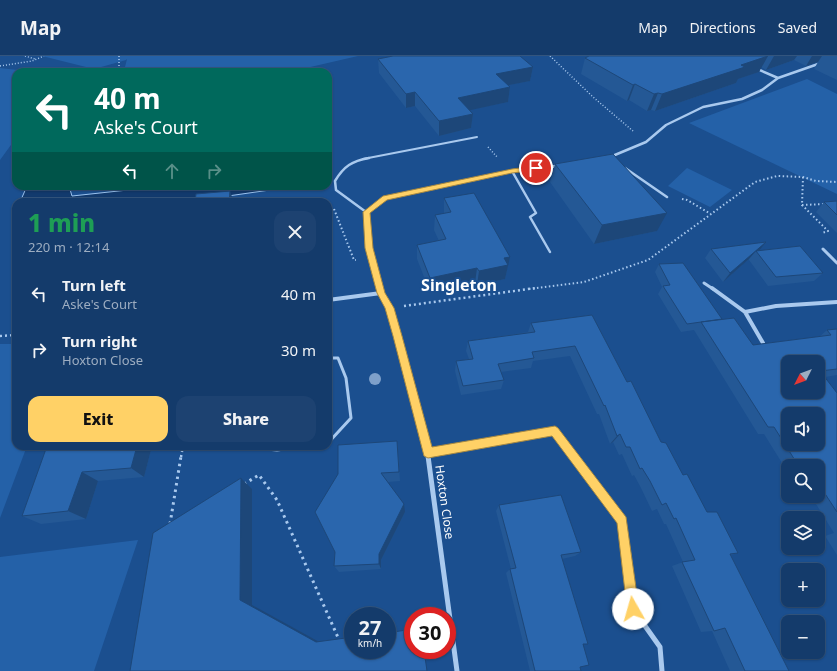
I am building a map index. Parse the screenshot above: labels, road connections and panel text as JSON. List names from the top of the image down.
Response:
{
  "streets": {
    "street": ["Hoxton Close"]
  },
  "districts": ["Singleton"],
  "north": "bottom left",
  "page": {
    "header": "Map",
    "nav": ["Map", "Directions", "Saved"],
    "turn": ["40 m", "Aske's Court"],
    "heading": ["1 min", "220 m · 12:14"],
    "list": [
      {
        "name": "Turn left",
        "note": "Aske's Court",
        "value": "40 m"
      },
      {
        "name": "Turn right",
        "note": "Hoxton Close",
        "value": "30 m"
      }
    ],
    "map_buttons": ["+", "−"],
    "buttons": ["Exit", "Share"],
    "speed": "27 km/h",
    "limit": "30"
  }
}
